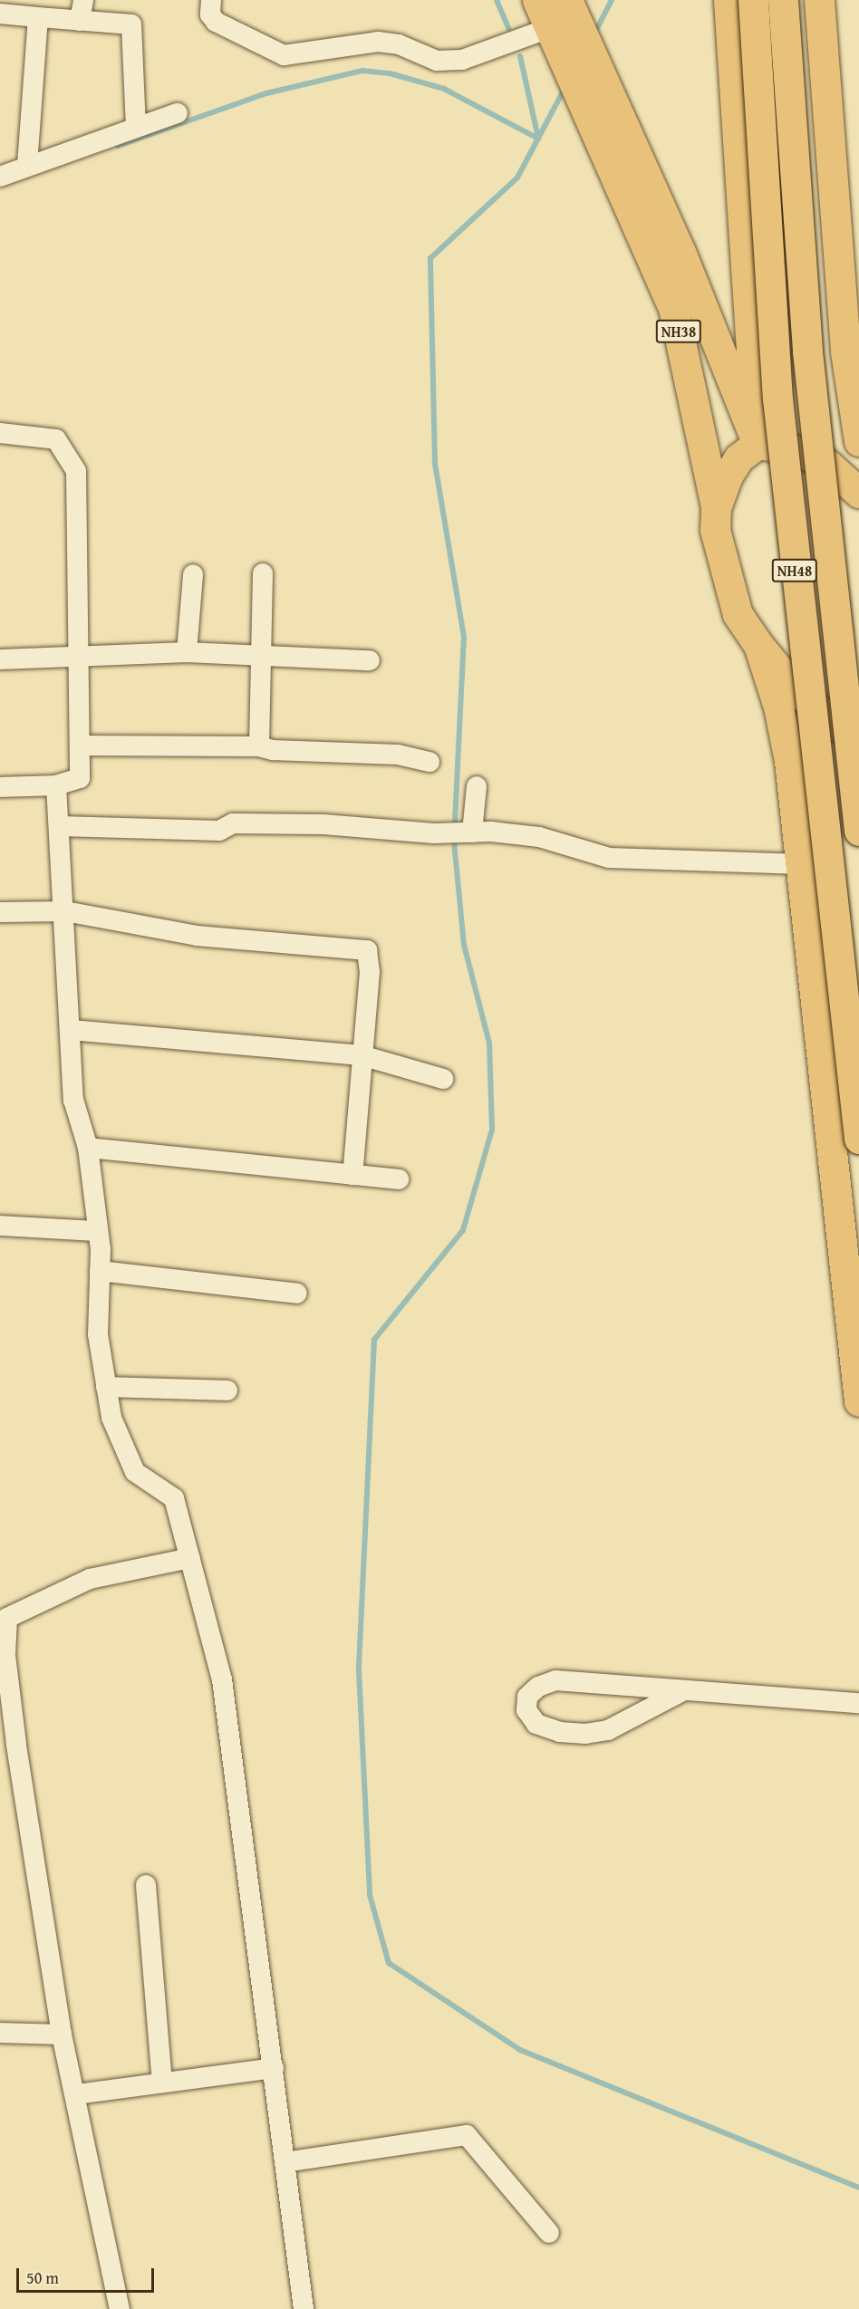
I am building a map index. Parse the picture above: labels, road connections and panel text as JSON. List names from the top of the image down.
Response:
{
  "streets": {
    "highway": ["NH38", "NH48"]
  },
  "scale_bar": "50 m"
}
